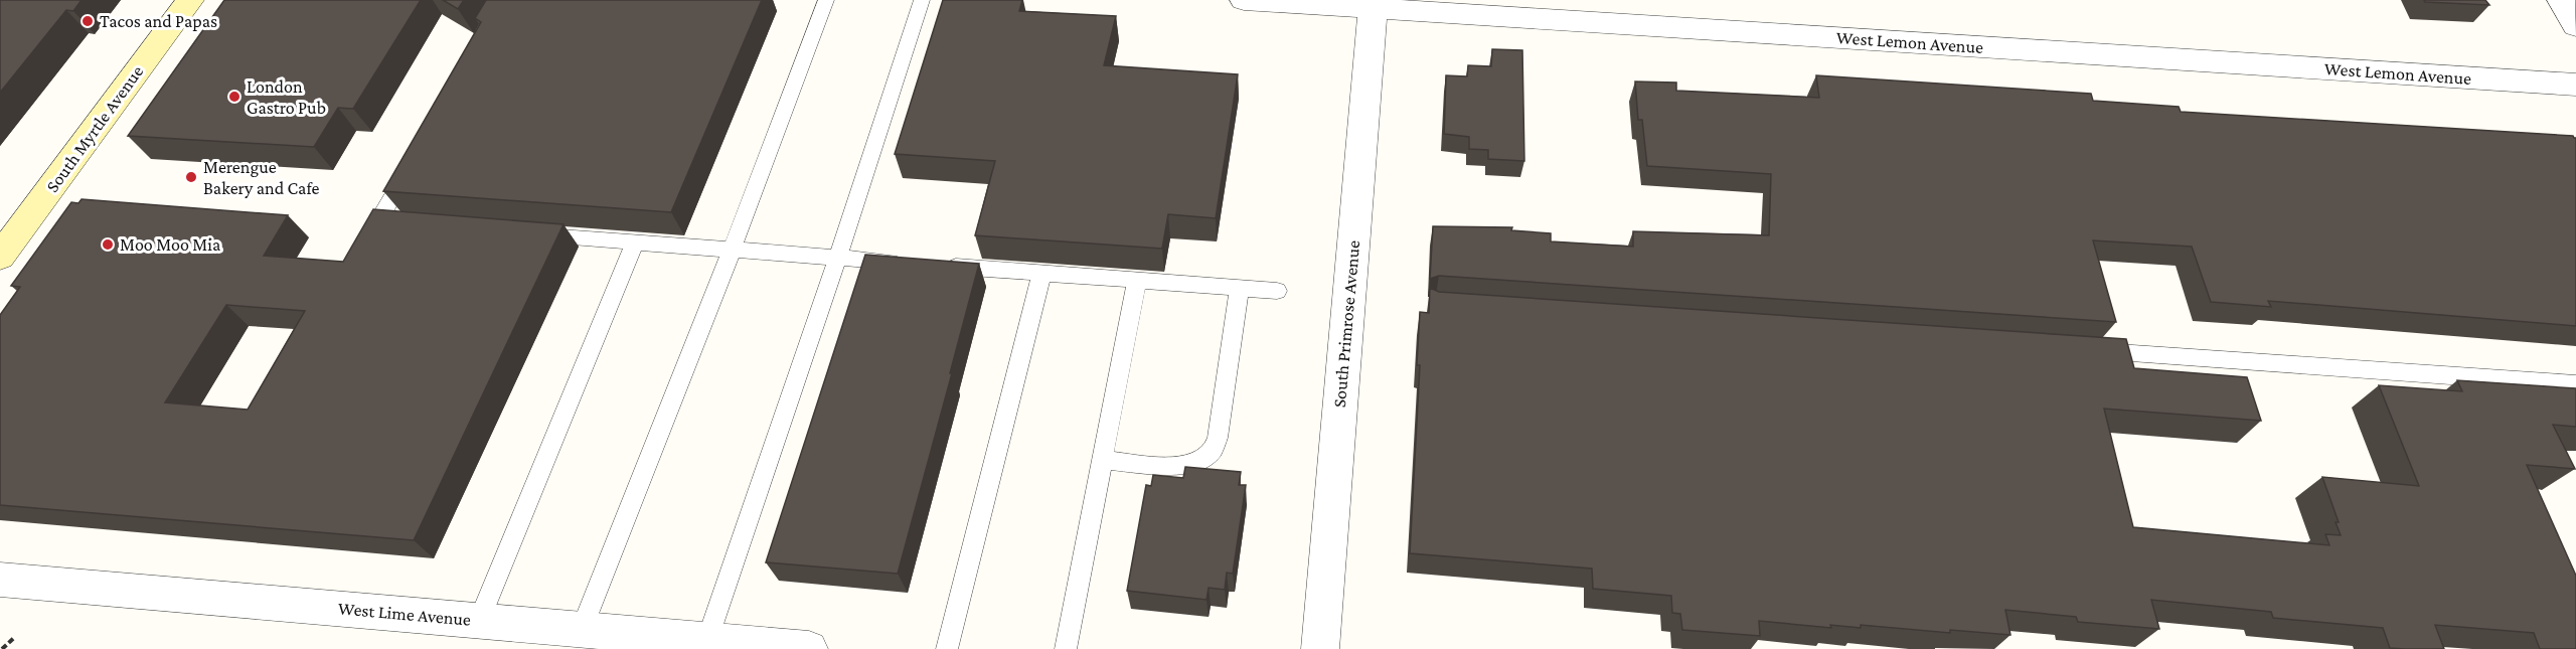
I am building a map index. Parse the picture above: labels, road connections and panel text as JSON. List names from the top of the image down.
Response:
{
  "streets": {
    "main road": ["South Myrtle Avenue"],
    "street": ["West Lemon Avenue", "South Primrose Avenue", "West Lime Avenue"]
  },
  "crossings": [
    ["West Lemon Avenue", "South Primrose Avenue"]
  ],
  "places": [
    "Tacos and Papas",
    "London Gastro Pub",
    "Merengue Bakery and Cafe",
    "Moo Moo Mia"
  ]
}
